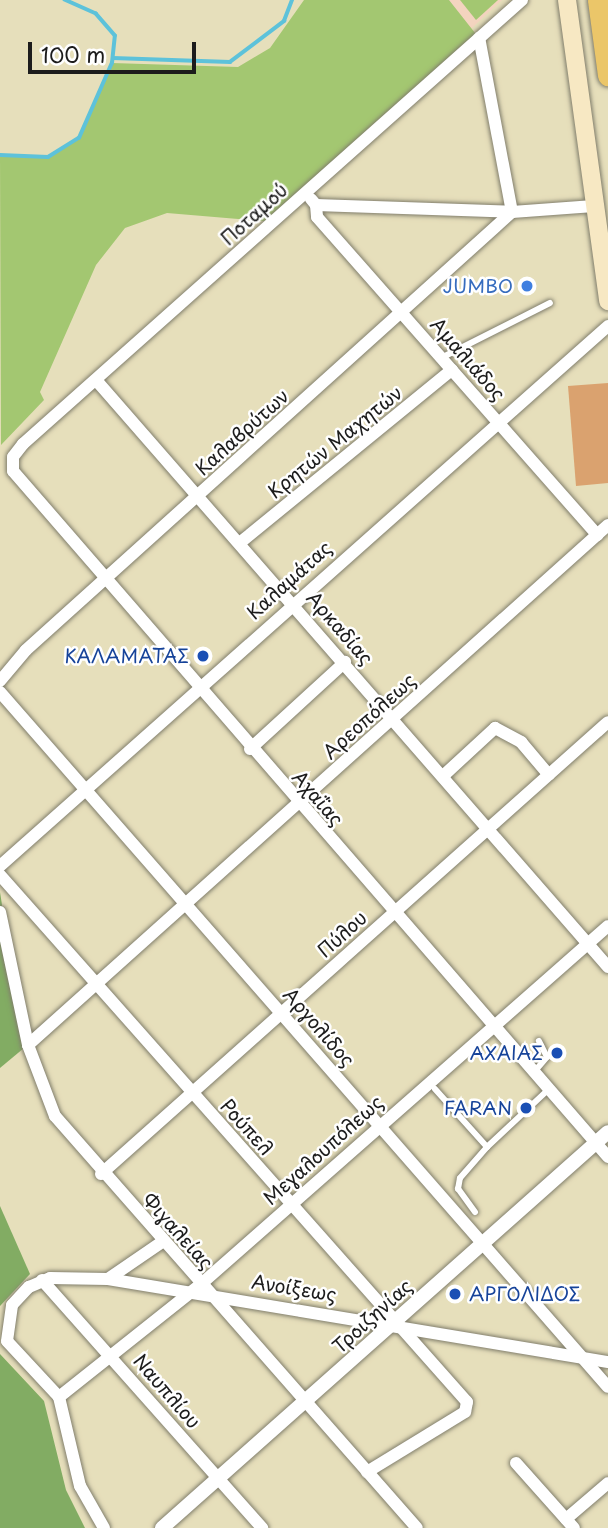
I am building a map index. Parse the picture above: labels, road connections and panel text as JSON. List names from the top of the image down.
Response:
{
  "streets": {
    "street": [
      "Ποταμού",
      "Αμαλιάδος",
      "Καλαβρύτων",
      "Κρητών Μαχητών",
      "Καλαμάτας",
      "Αρκαδίας",
      "Αρεοπόλεως",
      "Αχαΐας",
      "Πύλου",
      "Αργολίδος",
      "Ρούπελ",
      "Μεγαλουπόλεως",
      "Φιγαλείας",
      "Ανοίξεως",
      "Τροιζηνίας",
      "Ναυπλίου"
    ]
  },
  "crossings": [
    ["Ποταμού", "Αμαλιάδος"],
    ["Ποταμού", "Αρκαδίας"],
    ["Ποταμού", "Αχαΐας"],
    ["Αμαλιάδος", "Καλαβρύτων"],
    ["Αμαλιάδος", "Κρητών Μαχητών"],
    ["Αμαλιάδος", "Καλαμάτας"],
    ["Αμαλιάδος", "Αρεοπόλεως"],
    ["Καλαβρύτων", "Αρκαδίας"],
    ["Καλαβρύτων", "Αχαΐας"],
    ["Κρητών Μαχητών", "Αρκαδίας"],
    ["Καλαμάτας", "Αρκαδίας"],
    ["Καλαμάτας", "Αχαΐας"],
    ["Καλαμάτας", "Αργολίδος"],
    ["Αρκαδίας", "Αρεοπόλεως"],
    ["Αρκαδίας", "Πύλου"],
    ["Αρκαδίας", "Μεγαλουπόλεως"],
    ["Αρεοπόλεως", "Αχαΐας"],
    ["Αρεοπόλεως", "Αργολίδος"],
    ["Αρεοπόλεως", "Ρούπελ"],
    ["Αρεοπόλεως", "Φιγαλείας"],
    ["Αχαΐας", "Πύλου"],
    ["Αχαΐας", "Μεγαλουπόλεως"],
    ["Αχαΐας", "Τροιζηνίας"],
    ["Πύλου", "Αργολίδος"],
    ["Πύλου", "Ρούπελ"],
    ["Πύλου", "Φιγαλείας"],
    ["Αργολίδος", "Μεγαλουπόλεως"],
    ["Αργολίδος", "Ανοίξεως"],
    ["Αργολίδος", "Τροιζηνίας"],
    ["Ρούπελ", "Μεγαλουπόλεως"],
    ["Ρούπελ", "Φιγαλείας"],
    ["Ρούπελ", "Ανοίξεως"],
    ["Ρούπελ", "Τροιζηνίας"],
    ["Μεγαλουπόλεως", "Φιγαλείας"],
    ["Μεγαλουπόλεως", "Ανοίξεως"],
    ["Μεγαλουπόλεως", "Ναυπλίου"],
    ["Φιγαλείας", "Ανοίξεως"],
    ["Φιγαλείας", "Τροιζηνίας"],
    ["Ανοίξεως", "Τροιζηνίας"],
    ["Ανοίξεως", "Ναυπλίου"],
    ["Τροιζηνίας", "Ναυπλίου"]
  ],
  "places": [
    "JUMBO",
    "ΚΑΛΑΜΑΤΑΣ",
    "AXAΙΑΣ",
    "FARAN",
    "ΑΡΓΟΛΙΔΟΣ"
  ],
  "scale_bar": "100 m"
}
